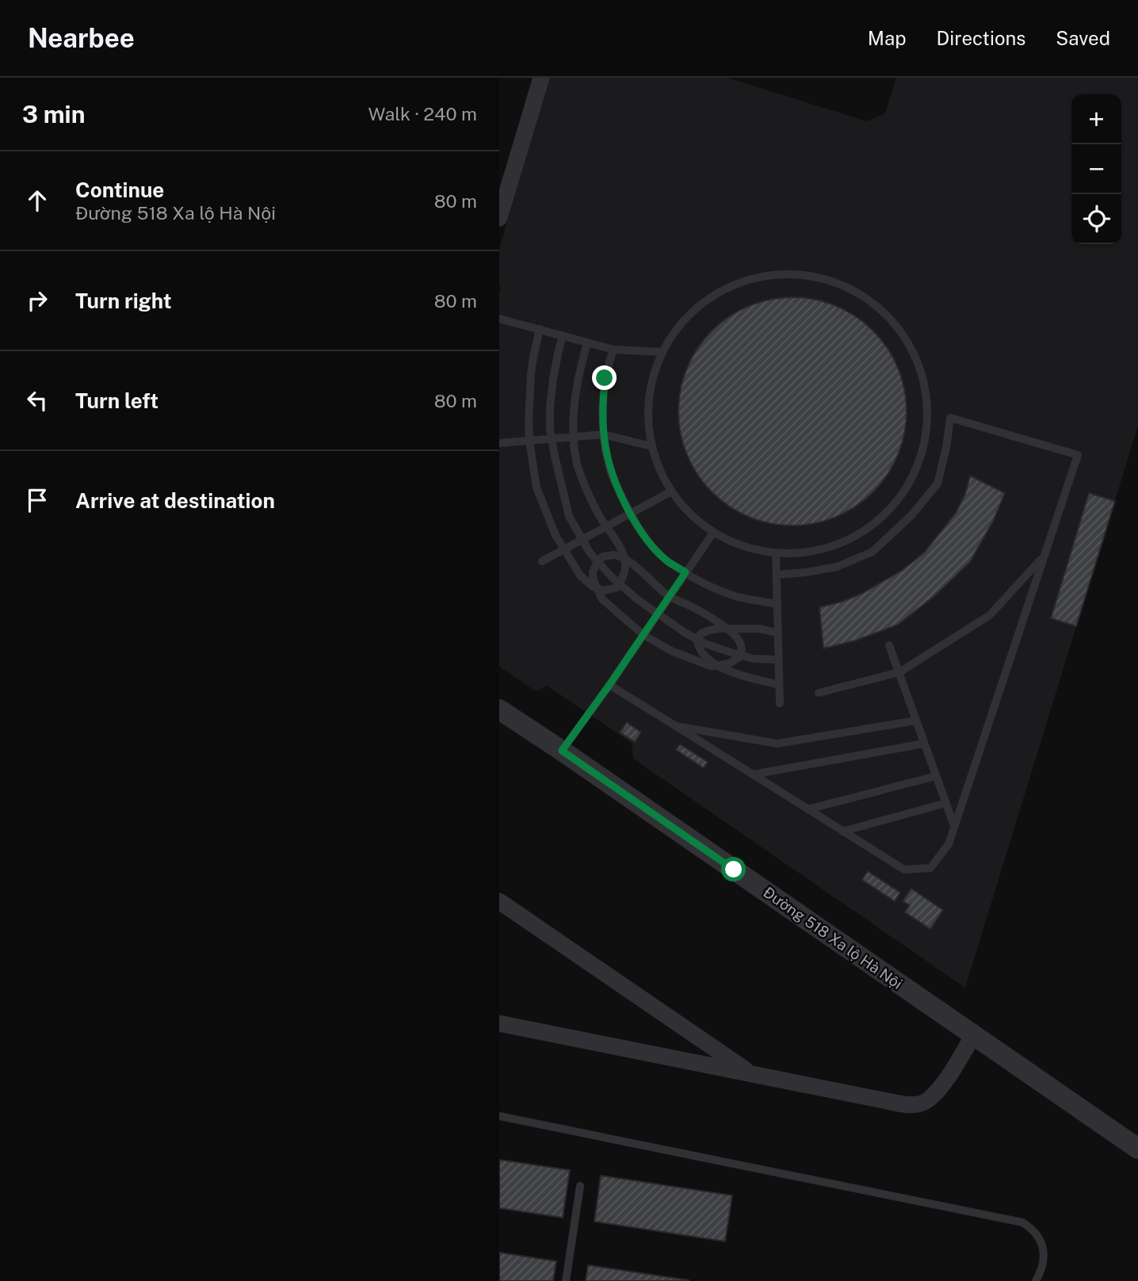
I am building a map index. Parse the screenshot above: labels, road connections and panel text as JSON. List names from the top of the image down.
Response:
{
  "streets": {
    "street": ["Đường 518 Xa lộ Hà Nội"]
  },
  "page": {
    "header": "Nearbee",
    "nav": ["Map", "Directions", "Saved"],
    "heading": ["3 min", "Walk · 240 m"],
    "map_buttons": ["+", "−"],
    "list": [
      ["Continue", "Đường 518 Xa lộ Hà Nội", "80 m"],
      ["Turn right", "80 m"],
      ["Turn left", "80 m"],
      "Arrive at destination"
    ]
  }
}
